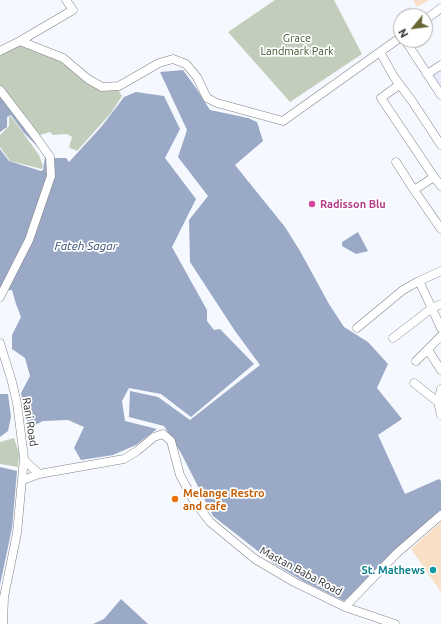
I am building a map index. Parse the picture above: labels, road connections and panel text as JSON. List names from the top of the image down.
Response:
{
  "streets": {
    "street": ["Rani Road", "Mastan Baba Road"]
  },
  "crossings": [
    ["Rani Road", "Mastan Baba Road"]
  ],
  "water": ["Fateh Sagar"],
  "parks": ["Grace Landmark Park"],
  "places": ["Radisson Blu", "Melange Restro and cafe", "St. Mathews"],
  "north": "bottom left"
}
